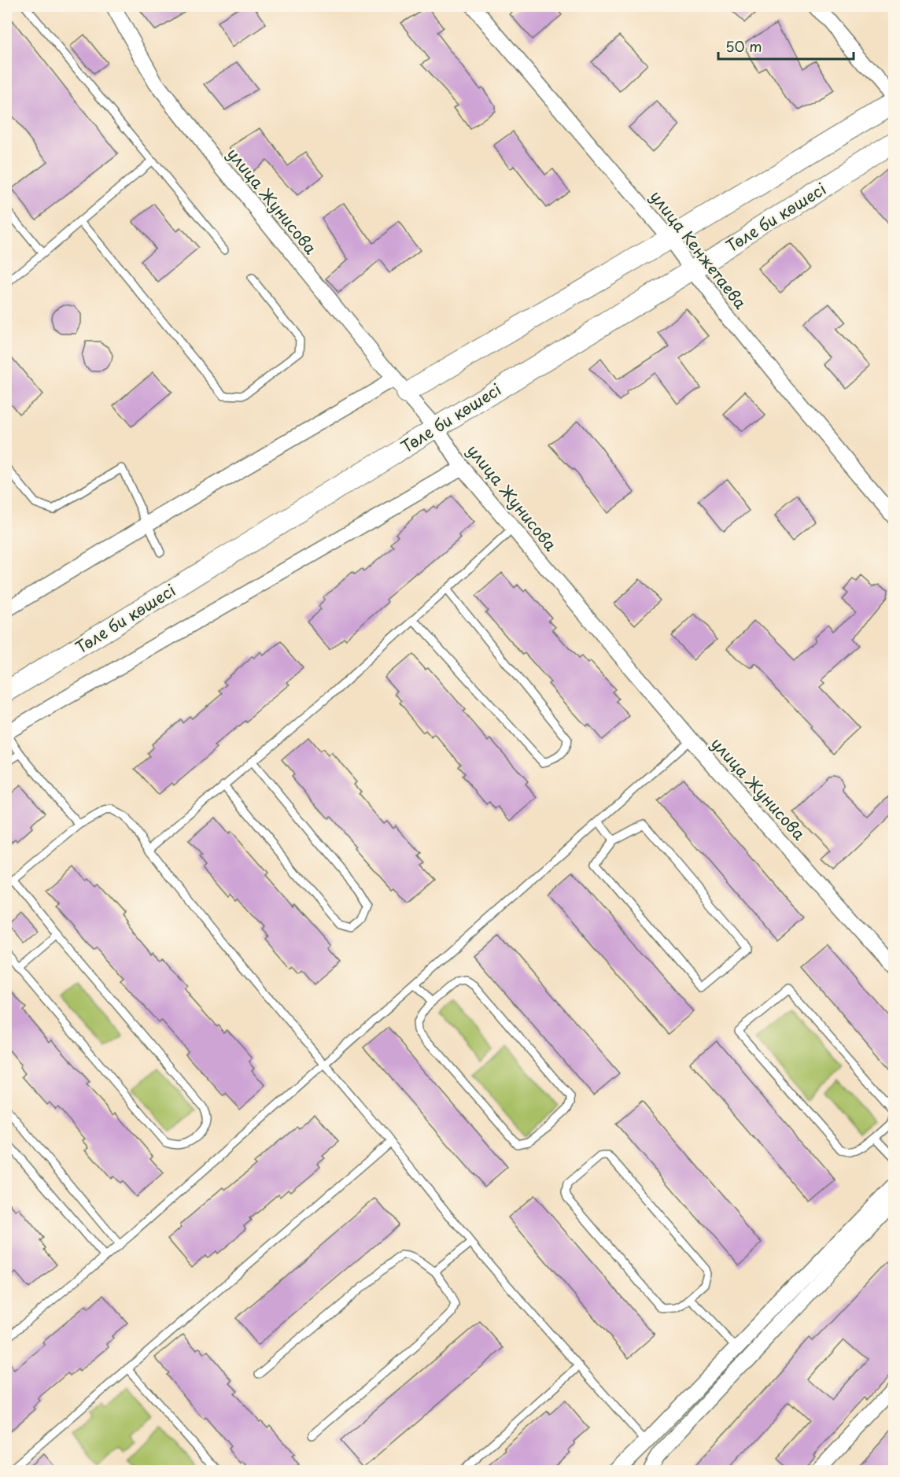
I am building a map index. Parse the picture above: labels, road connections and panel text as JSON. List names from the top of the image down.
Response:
{
  "streets": {
    "main road": ["Төле би көшесі"],
    "street": ["улица Жунисова", "улица Кенжетаева"]
  },
  "crossings": [
    ["улица Жунисова", "Төле би көшесі"],
    ["Төле би көшесі", "улица Кенжетаева"]
  ],
  "scale_bar": "50 m"
}
